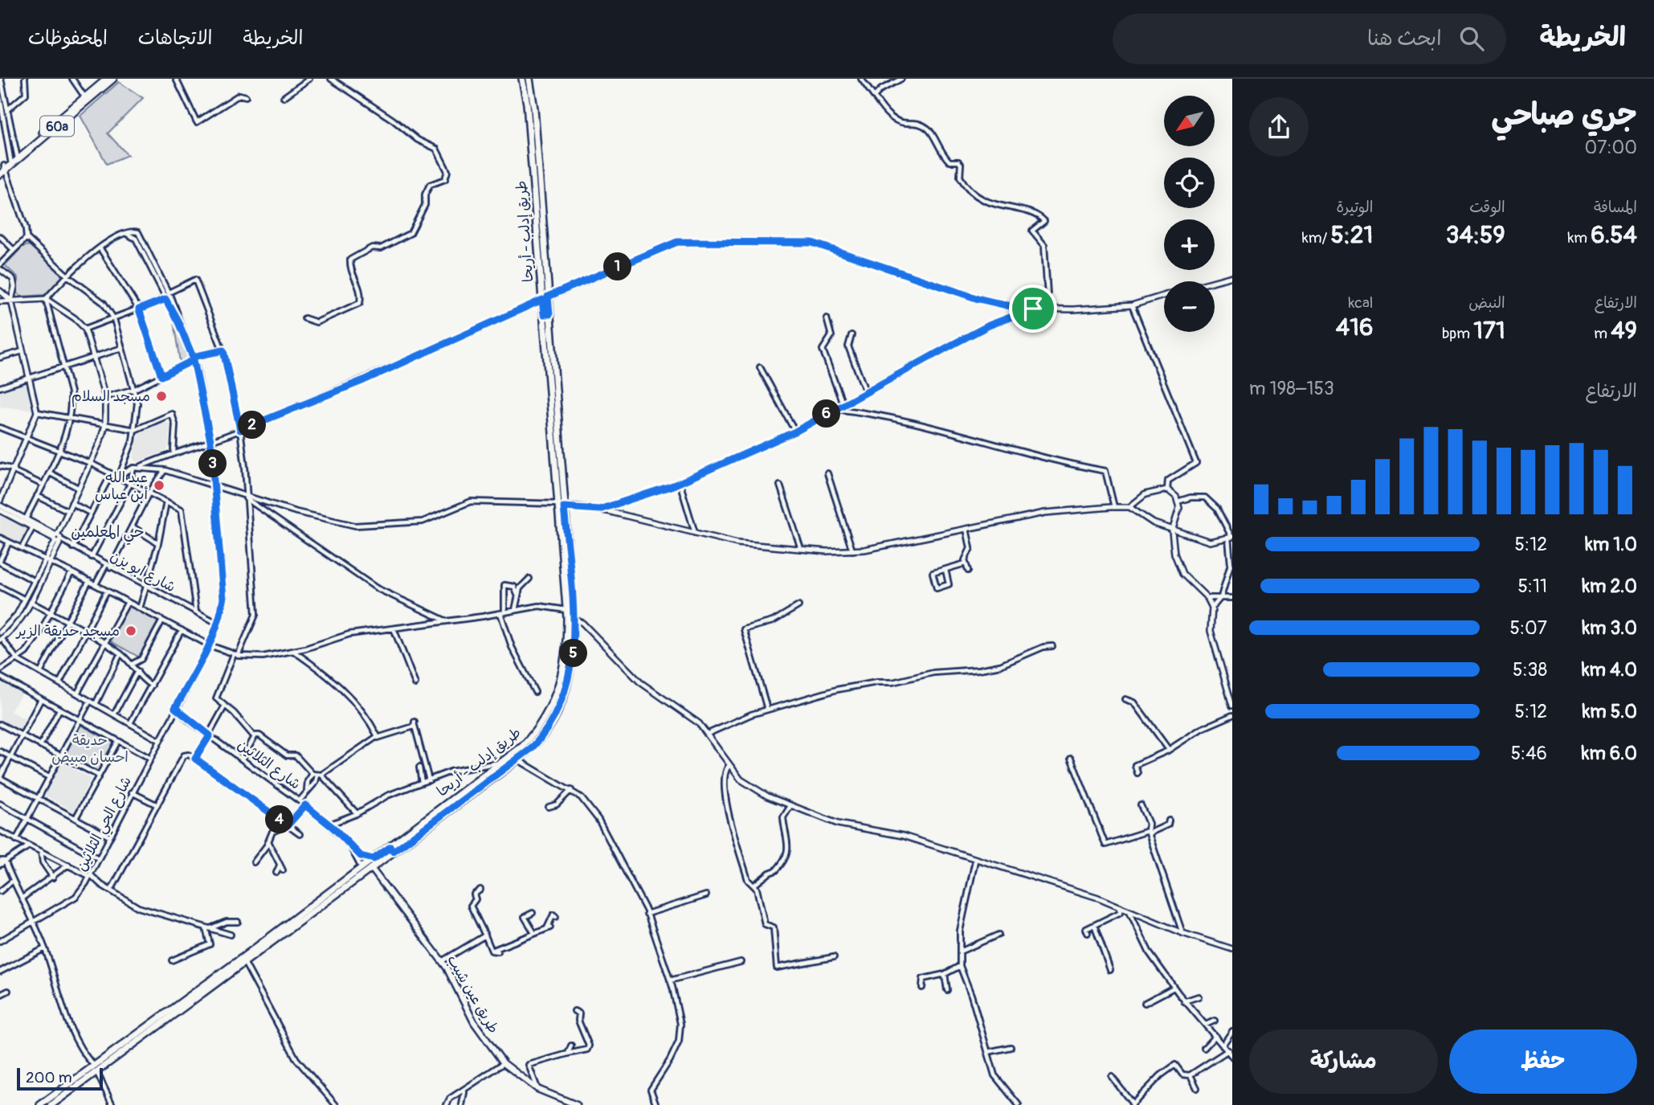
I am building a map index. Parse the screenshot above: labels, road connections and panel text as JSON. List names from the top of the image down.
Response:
{
  "streets": {
    "main road": ["60a", "طريق إدلب - أريحا", "طريق عين شيب"],
    "street": ["شارع ابو يزن", "شارع الثلاثين", "شارع الحي الثلاثين"]
  },
  "crossings": [
    ["طريق إدلب - أريحا", "شارع الثلاثين"],
    ["طريق إدلب - أريحا", "طريق عين شيب"],
    ["شارع ابو يزن", "شارع الحي الثلاثين"],
    ["شارع الثلاثين", "شارع الحي الثلاثين"]
  ],
  "districts": ["حي المعلمين"],
  "parks": ["حديقة احسان مبيض"],
  "places": ["مسجد السلام", "عبد الله أبن عباس", "مسجد حديقة الزير"],
  "scale_bar": "200 m",
  "north": "bottom left",
  "page": {
    "header": "الخريطة",
    "search": "ابحث هنا",
    "nav": ["الخريطة", "الاتجاهات", "المحفوظات"],
    "heading": ["جري صباحي", "07:00"],
    "map_buttons": ["+", "−"],
    "stats": [
      ["المسافة", "6.54 km"],
      ["الوقت", "34:59"],
      ["الوتيرة", "5:21 /km"],
      ["الارتفاع", "49 m"],
      ["النبض", "171 bpm"],
      ["kcal", "416"]
    ],
    "pins": [
      "1",
      "6",
      "2",
      "3",
      "5",
      "4"
    ],
    "chart": ["الارتفاع", "153–198 m"],
    "list": [
      {
        "name": "1.0 km",
        "note": "5:12"
      },
      {
        "name": "2.0 km",
        "note": "5:11"
      },
      {
        "name": "3.0 km",
        "note": "5:07"
      },
      {
        "name": "4.0 km",
        "note": "5:38"
      },
      {
        "name": "5.0 km",
        "note": "5:12"
      },
      {
        "name": "6.0 km",
        "note": "5:46"
      }
    ],
    "buttons": ["حفظ", "مشاركة"],
    "scale": "200 m"
  }
}
